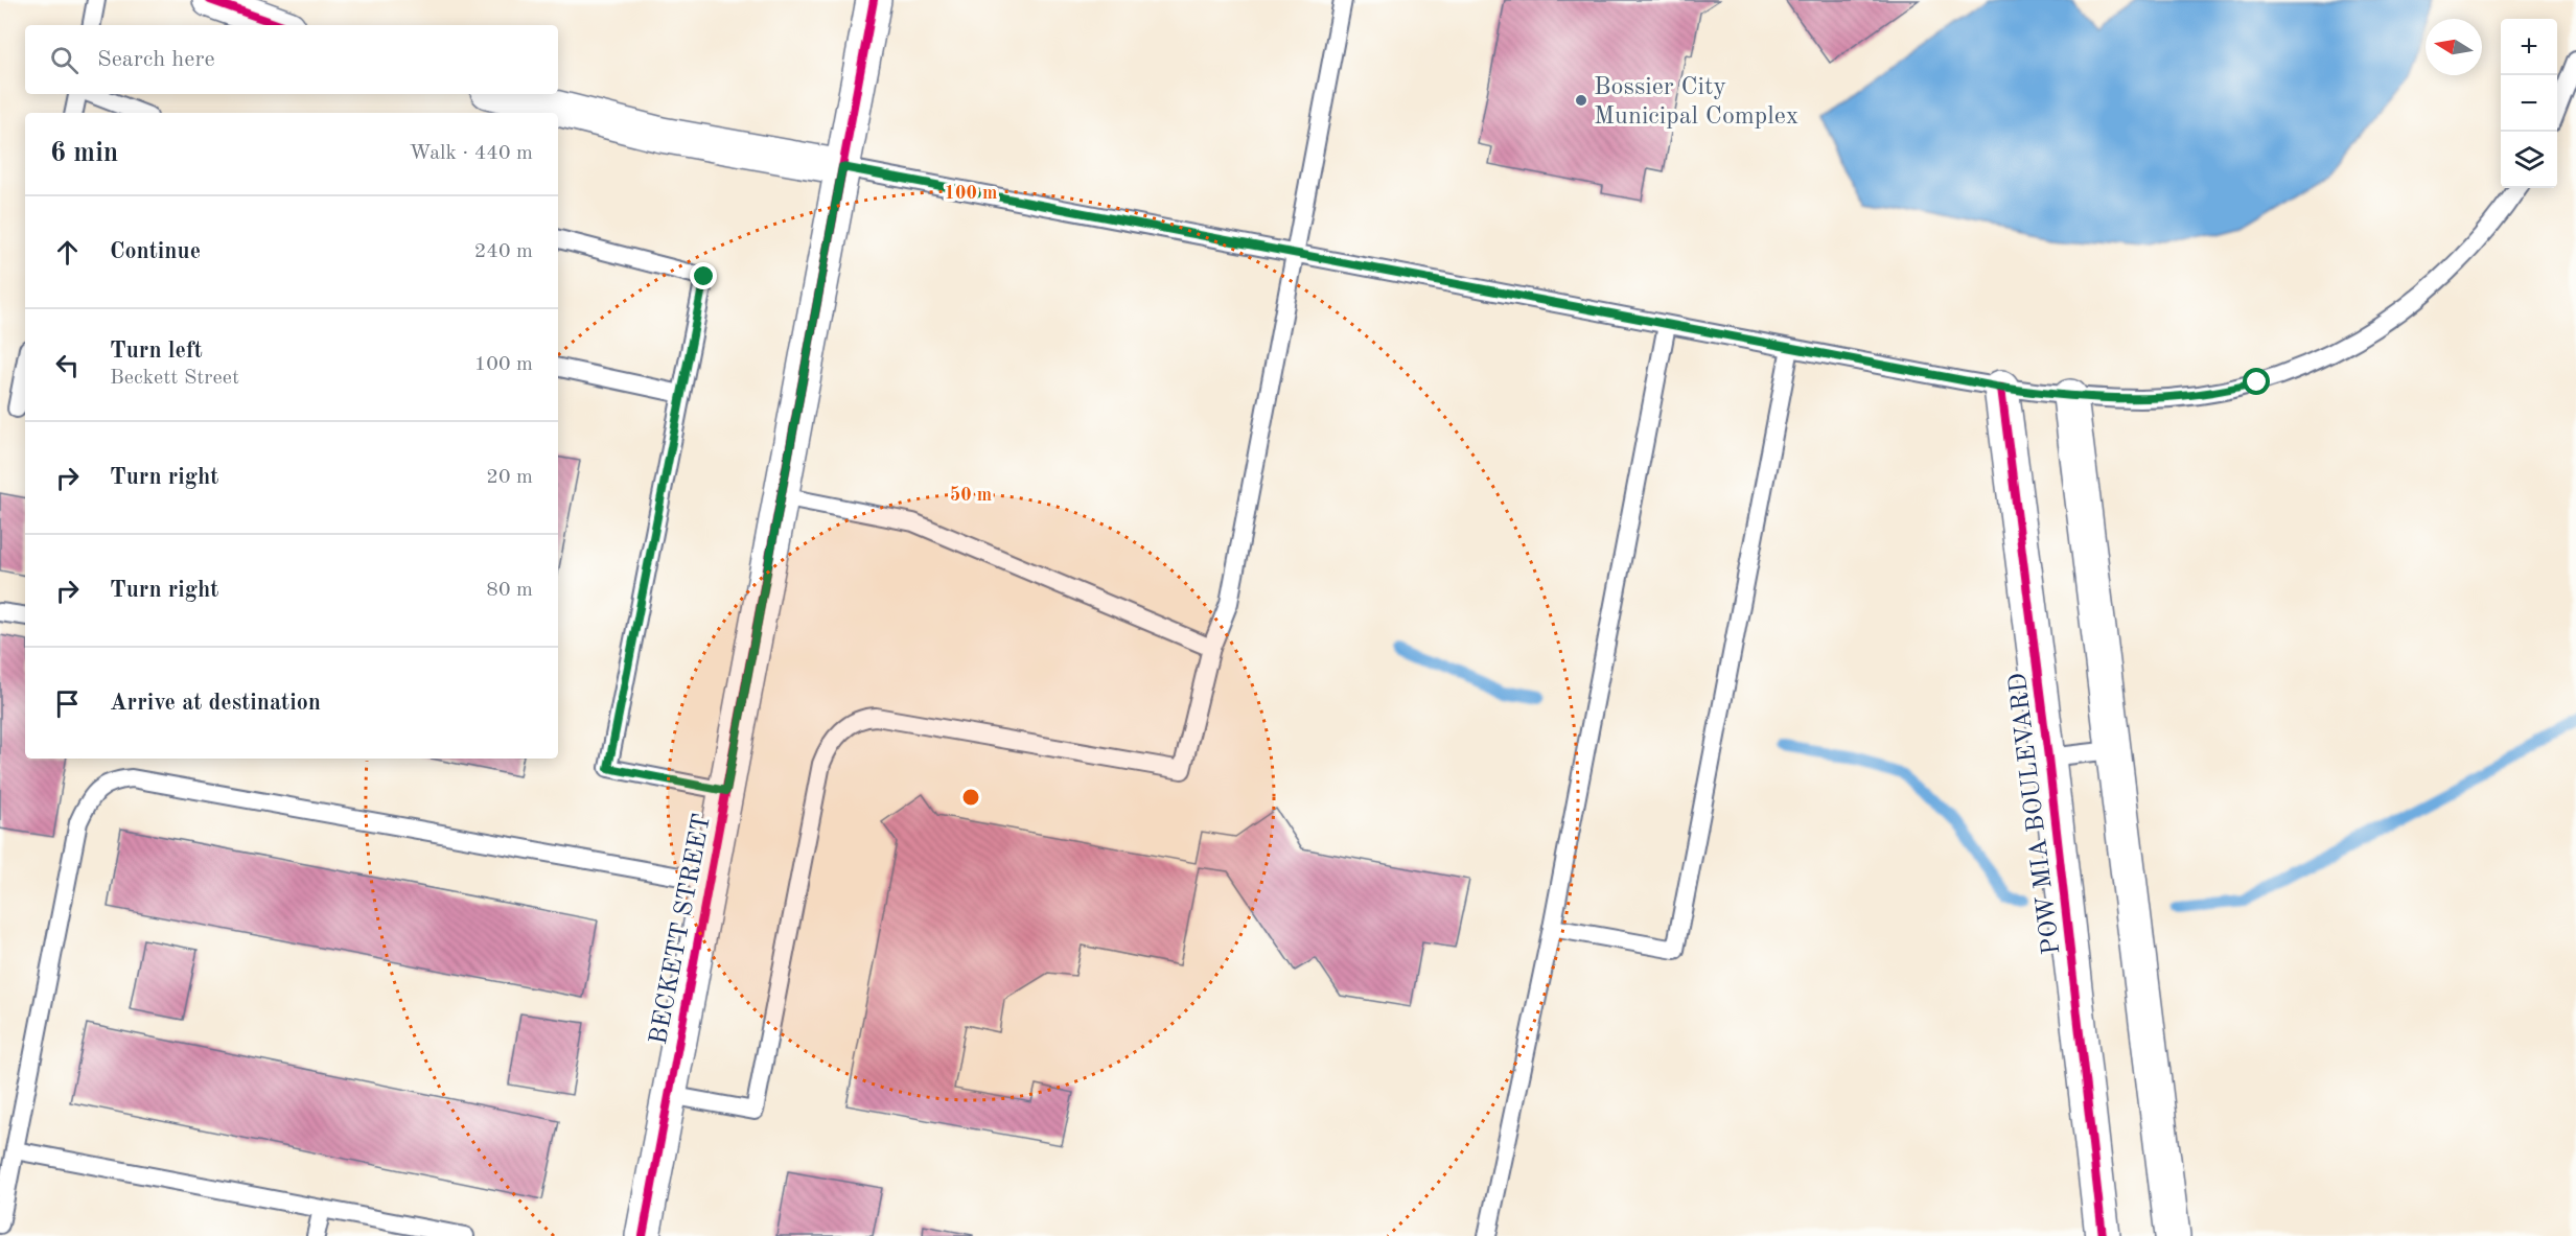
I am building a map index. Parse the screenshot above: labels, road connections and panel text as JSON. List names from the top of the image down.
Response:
{
  "streets": {
    "street": ["POW MIA BOULEVARD", "BECKETT STREET"]
  },
  "places": ["Bossier City Municipal Complex"],
  "north": "left",
  "page": {
    "map_buttons": ["+", "−"],
    "search": "Search here",
    "heading": ["6 min", "Walk · 440 m"],
    "list": [
      ["Continue", "240 m"],
      ["Turn left", "Beckett Street", "100 m"],
      ["Turn right", "20 m"],
      ["Turn right", "80 m"],
      "Arrive at destination"
    ]
  },
  "rings": ["100 m", "50 m"]
}
